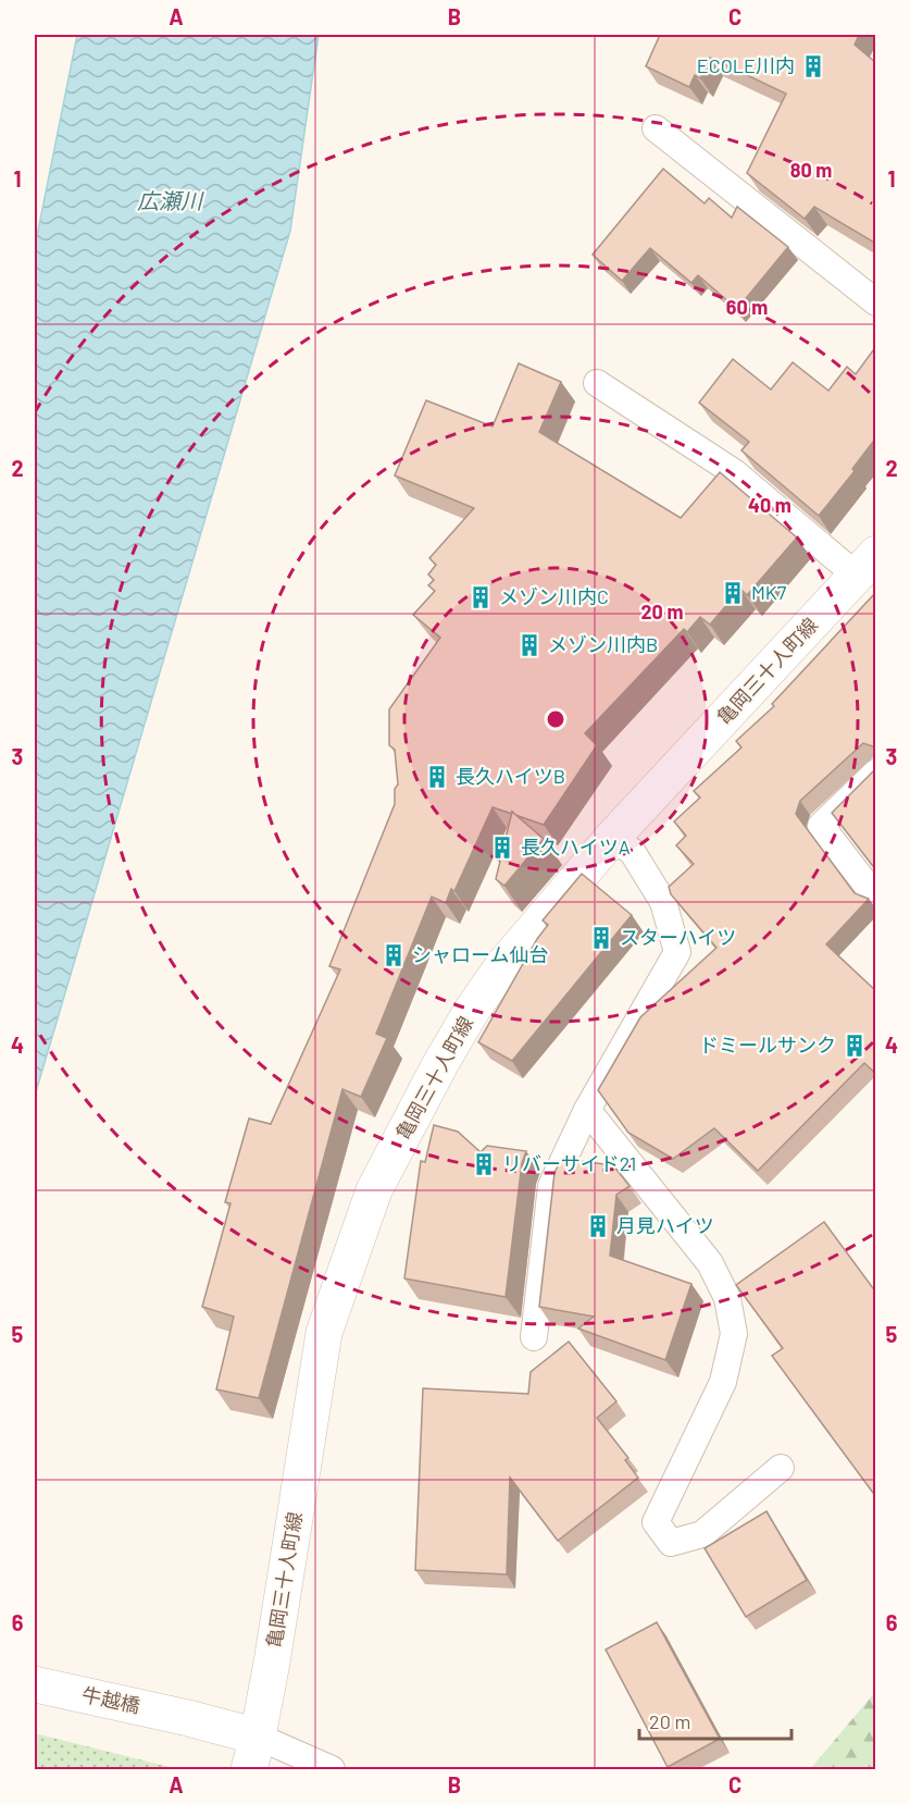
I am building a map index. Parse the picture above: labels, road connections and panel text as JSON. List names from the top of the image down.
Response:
{
  "streets": {
    "street": ["亀岡三十人町線", "牛越橋"]
  },
  "crossings": [
    ["亀岡三十人町線", "牛越橋"]
  ],
  "water": ["広瀬川"],
  "places": {
    "building": [
      "ECOLE川内",
      "MK7",
      "メゾン川内C",
      "メゾン川内B",
      "長久ハイツB",
      "長久ハイツA",
      "スターハイツ",
      "シャローム仙台",
      "ドミールサンク",
      "リバーサイド21",
      "月見ハイツ"
    ]
  },
  "scale_bar": "20 m",
  "grid": {
    "columns": ["A", "B", "C"],
    "rows": [
      "1",
      "2",
      "3",
      "4",
      "5",
      "6"
    ]
  },
  "rings": [
    "80 m",
    "60 m",
    "40 m",
    "20 m"
  ]
}
